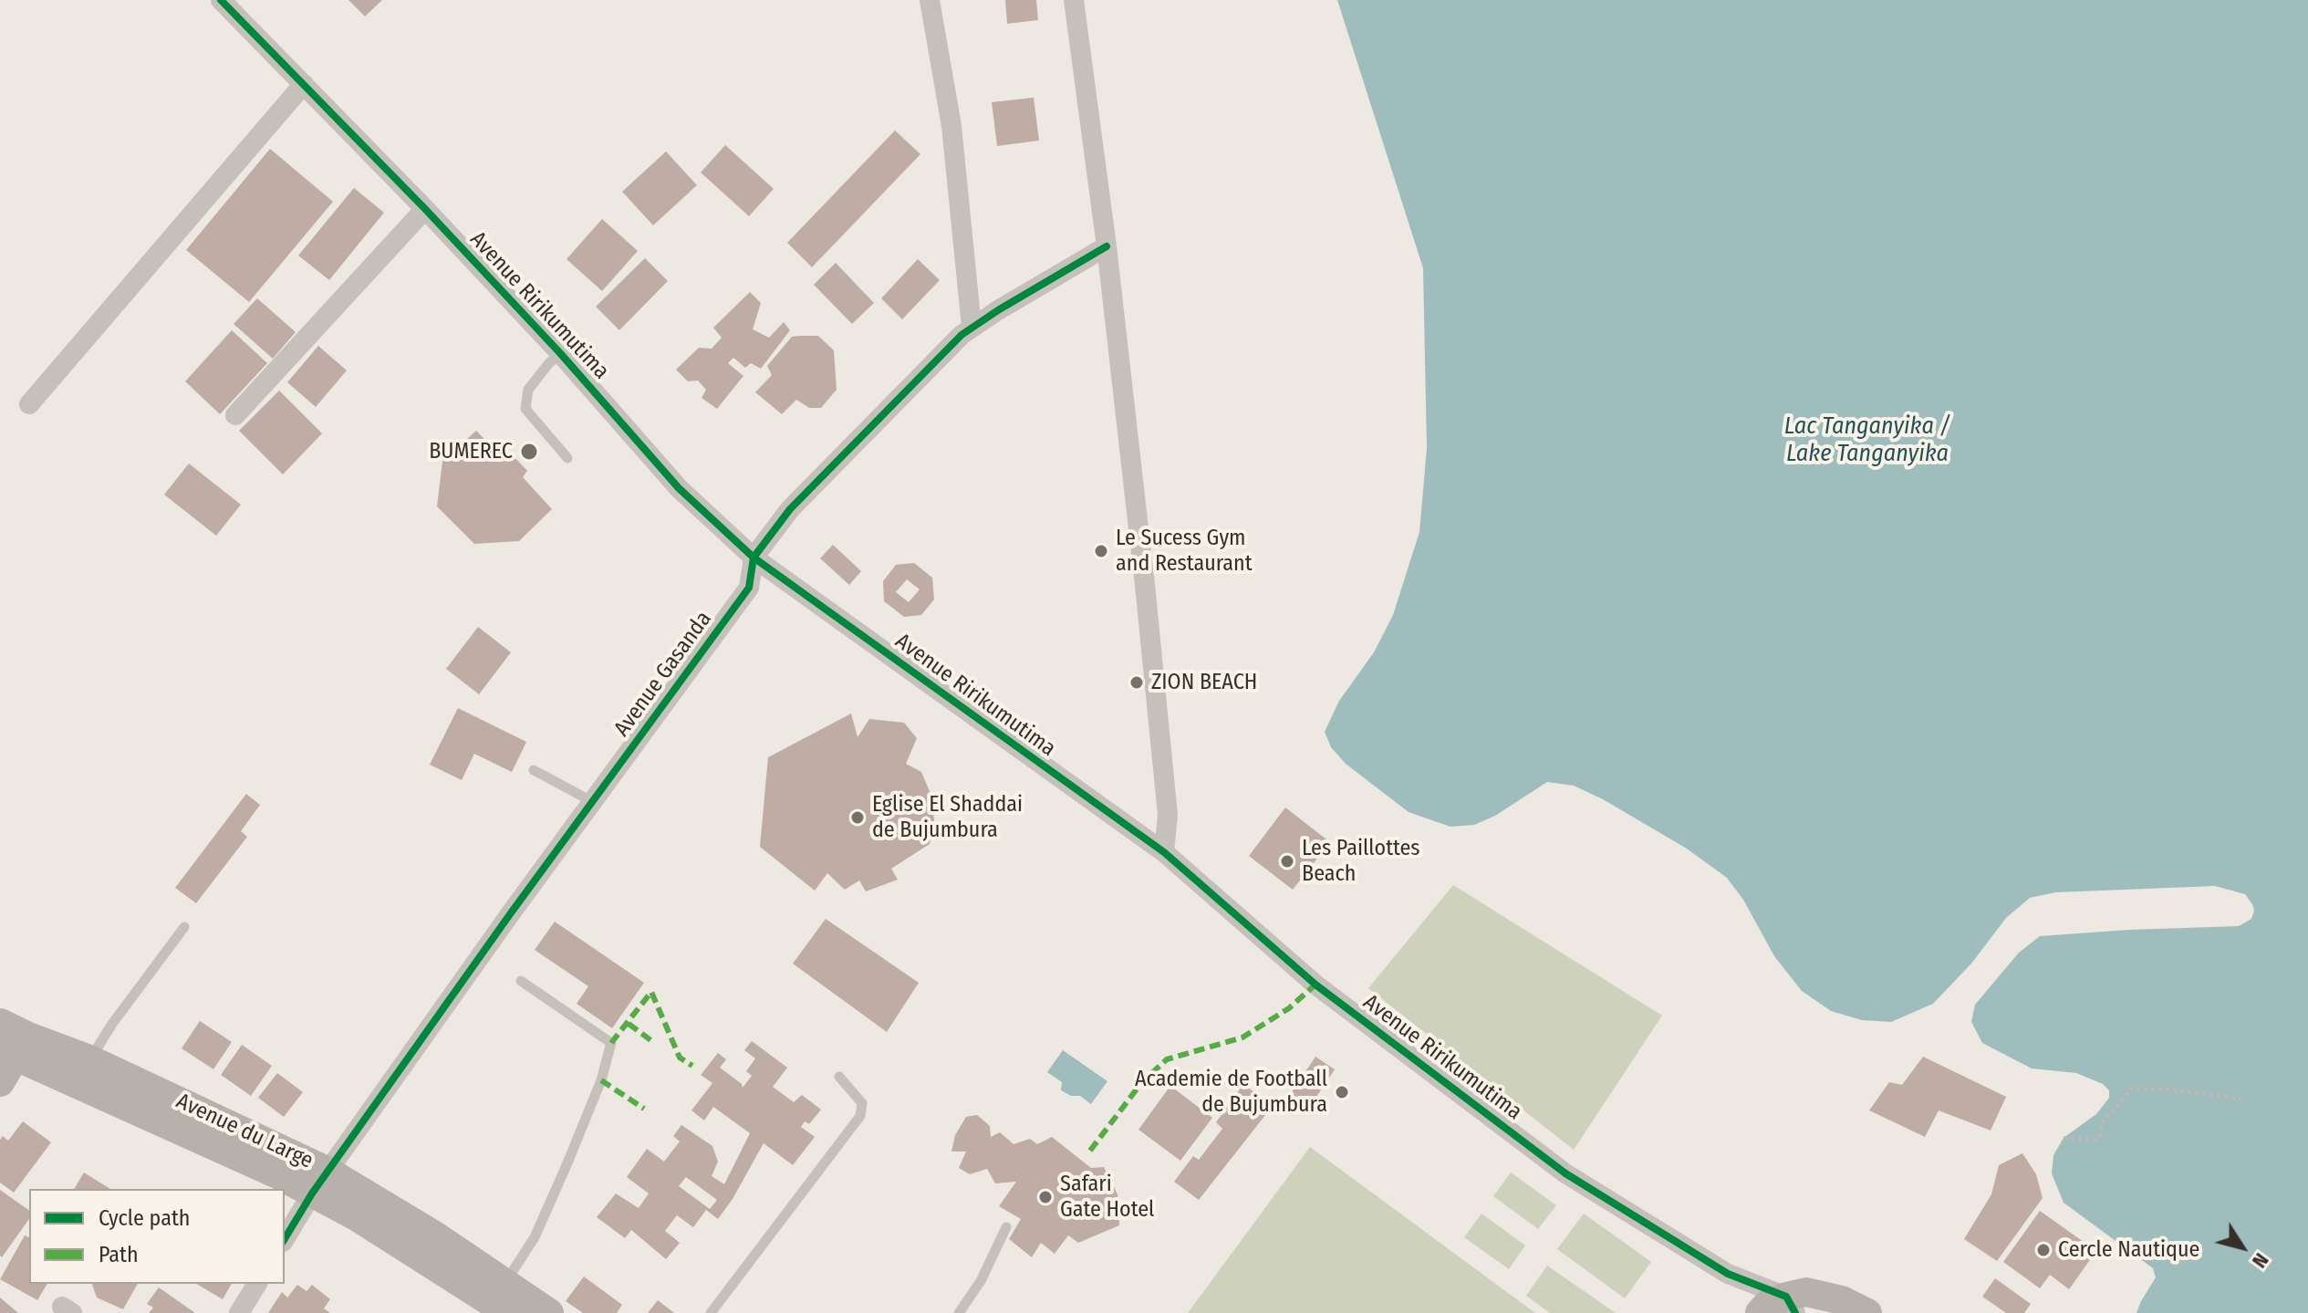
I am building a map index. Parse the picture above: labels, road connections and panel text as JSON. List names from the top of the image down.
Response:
{
  "streets": {
    "main road": ["Avenue du Large"],
    "street": ["Avenue Ririkumutima", "Avenue Gasanda"]
  },
  "crossings": [
    ["Avenue Ririkumutima", "Avenue Gasanda"],
    ["Avenue Gasanda", "Avenue du Large"]
  ],
  "water": ["Lac Tanganyika / Lake Tanganyika"],
  "places": [
    "BUMEREC",
    "Le Sucess Gym and Restaurant",
    "ZION BEACH",
    "Eglise El Shaddai de Bujumbura",
    "Les Paillottes Beach",
    "Academie de Football de Bujumbura",
    "Safari Gate Hotel",
    "Cercle Nautique"
  ],
  "legend": ["Cycle path", "Path"],
  "north": "bottom right"
}
